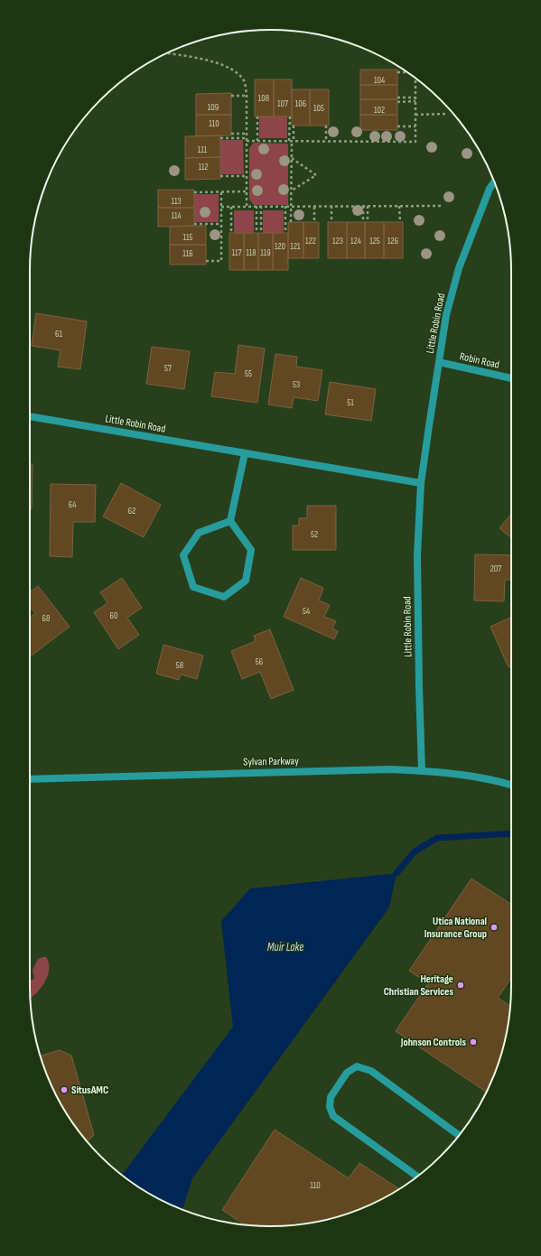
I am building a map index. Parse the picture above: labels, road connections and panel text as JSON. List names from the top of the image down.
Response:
{
  "streets": {
    "street": ["Little Robin Road", "Robin Road", "Sylvan Parkway"]
  },
  "crossings": [
    ["Little Robin Road", "Robin Road"],
    ["Little Robin Road", "Sylvan Parkway"]
  ],
  "water": ["Muir Lake"],
  "places": [
    "Utica National Insurance Group",
    "Heritage Christian Services",
    "Johnson Controls",
    "SitusAMC"
  ],
  "house_numbers": [
    "104",
    "108",
    "107",
    "106",
    "109",
    "105",
    "102",
    "110",
    "111",
    "112",
    "113",
    "114",
    "115",
    "122",
    "123",
    "124",
    "125",
    "126",
    "120",
    "121",
    "117",
    "118",
    "119",
    "116",
    "61",
    "57",
    "55",
    "53",
    "51",
    "64",
    "62",
    "52",
    "207",
    "54",
    "60",
    "68",
    "56",
    "58",
    "110"
  ]
}
